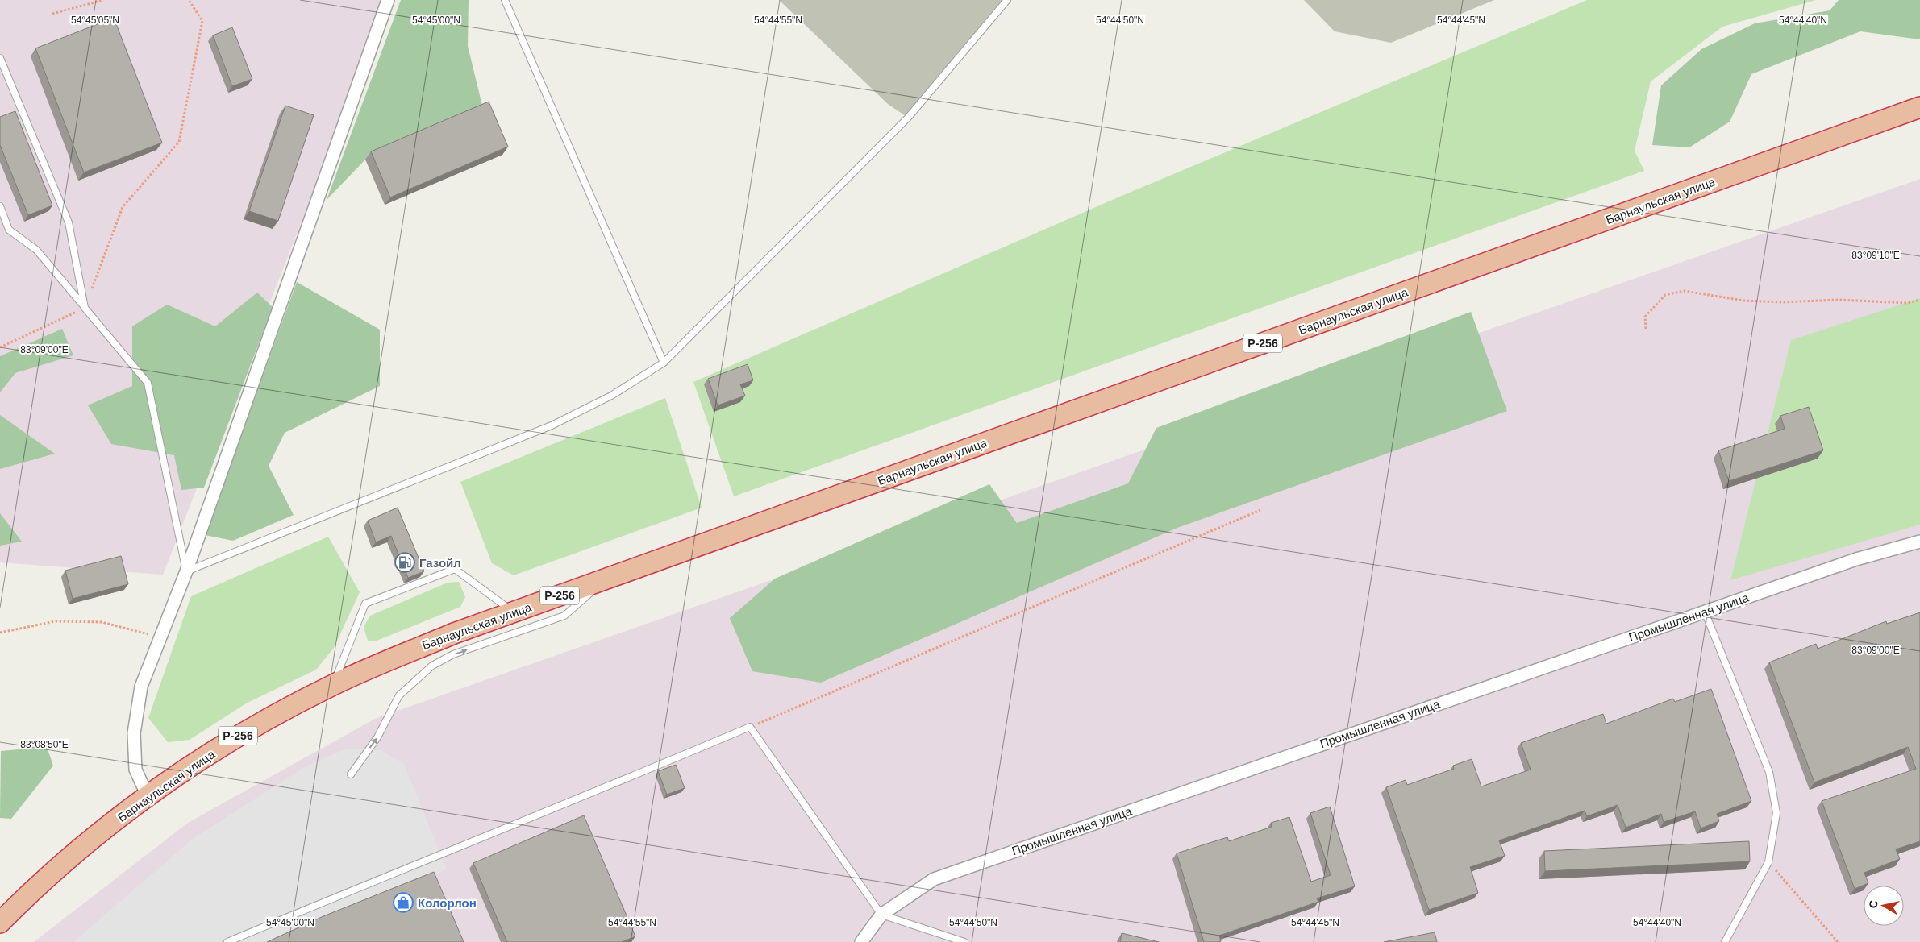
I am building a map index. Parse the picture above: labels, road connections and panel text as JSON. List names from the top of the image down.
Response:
{
  "streets": {
    "highway": ["Барнаульская улица", "Р-256"],
    "street": ["Промышленная улица"]
  },
  "places": {
    "fuel station": ["Газойл"],
    "shop": ["Колорлон"]
  },
  "north": "left",
  "coordinates": [
    "54°45'05\"N",
    "54°44'40\"N",
    "54°45'00\"N",
    "54°44'55\"N",
    "54°44'50\"N",
    "54°44'45\"N",
    "83°09'10\"E",
    "83°09'00\"E",
    "83°08'50\"E"
  ]
}
